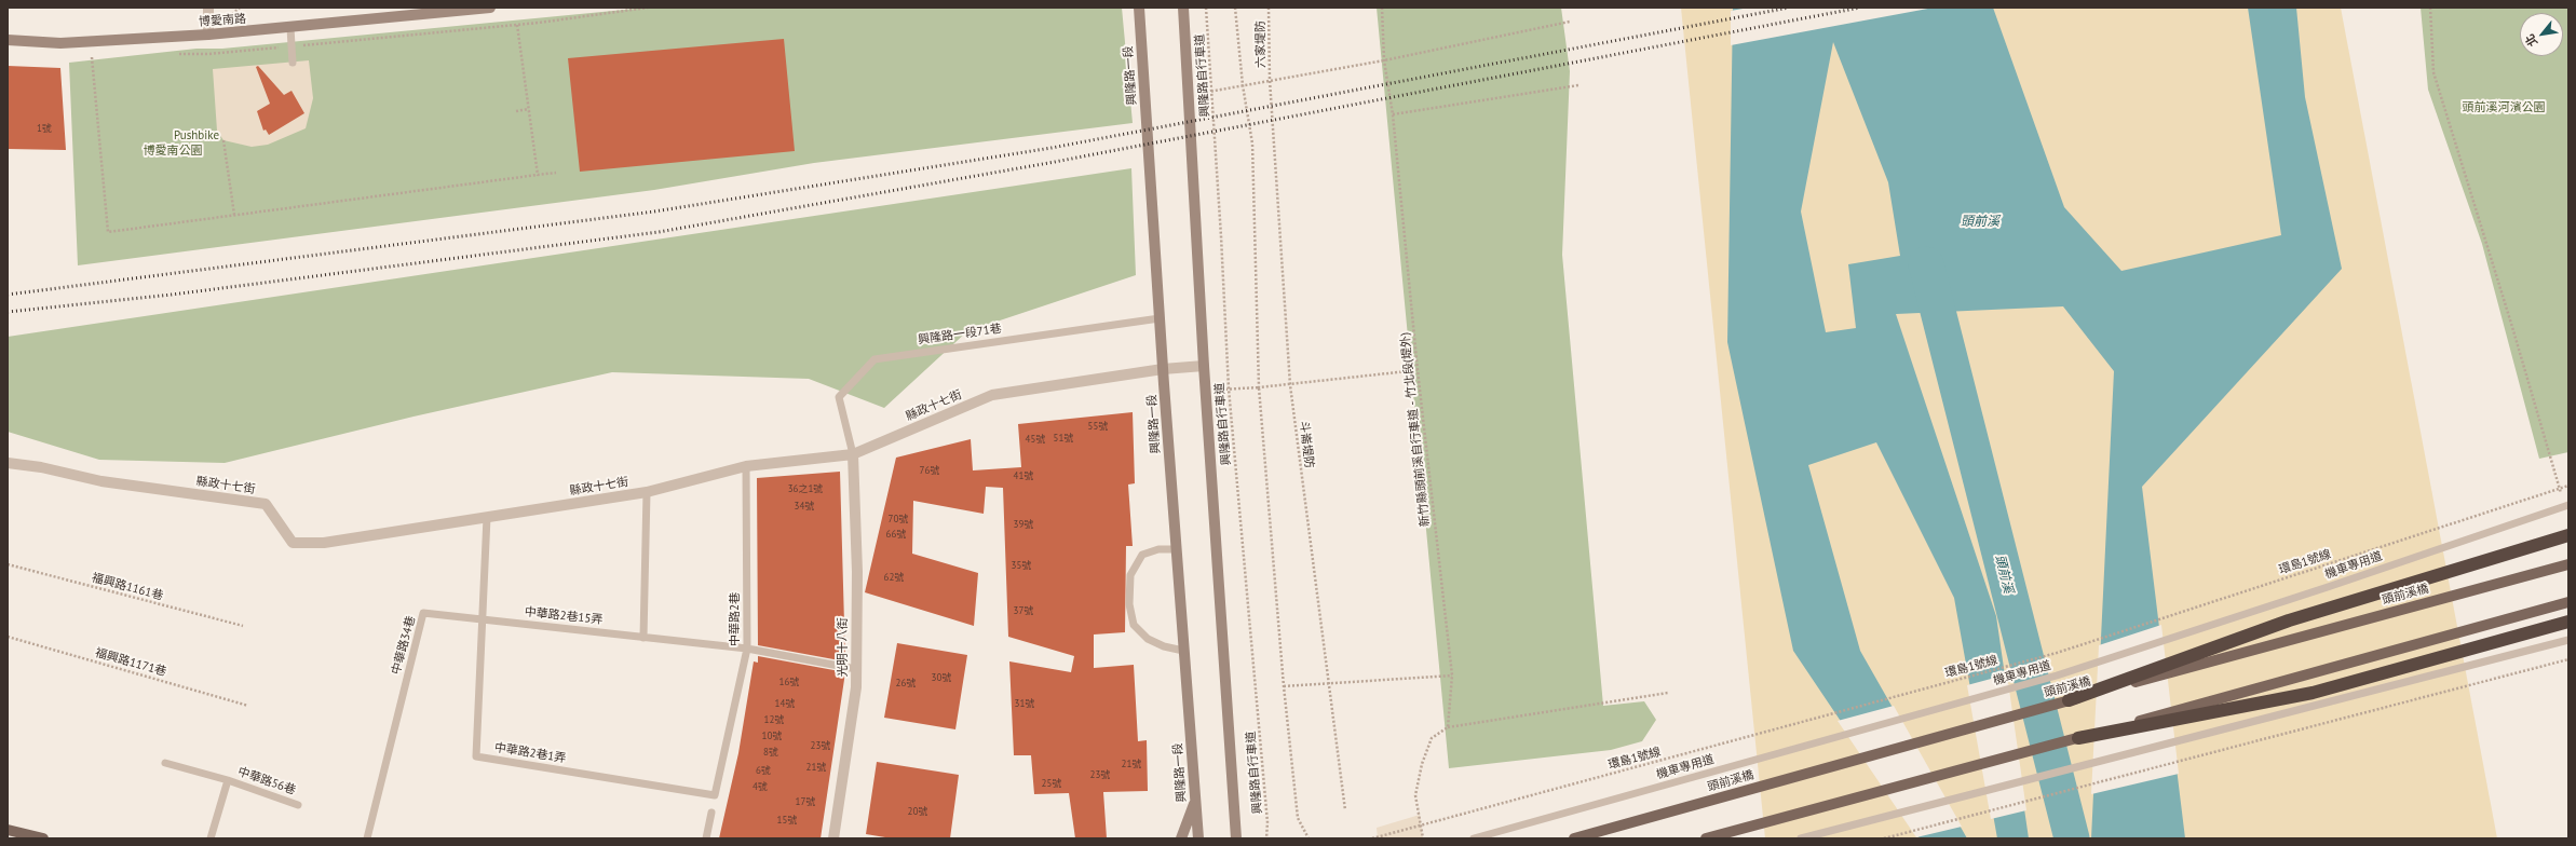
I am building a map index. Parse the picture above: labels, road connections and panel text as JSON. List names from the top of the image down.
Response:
{
  "streets": {
    "main road": ["頭前溪橋"],
    "street": [
      "博愛南路",
      "興隆路一段",
      "縣政十七街",
      "光明十八街"
    ],
    "lane": [
      "興隆路一段71巷",
      "機車專用道",
      "中華路2巷15弄",
      "中華路2巷",
      "中華路34巷",
      "中華路2巷1弄",
      "中華路56巷"
    ],
    "path": [
      "六家堤防",
      "興隆路自行車道",
      "新竹縣頭前溪自行車道 - 竹北段(堤外)",
      "斗崙堤防",
      "環島1號線",
      "福興路1161巷",
      "福興路1171巷"
    ]
  },
  "crossings": [
    ["六家堤防", "斗崙堤防"],
    ["興隆路一段", "興隆路一段71巷"],
    ["興隆路一段", "縣政十七街"],
    ["興隆路一段71巷", "縣政十七街"],
    ["興隆路一段71巷", "光明十八街"],
    ["縣政十七街", "中華路2巷"],
    ["縣政十七街", "光明十八街"],
    ["中華路2巷15弄", "中華路2巷"],
    ["中華路2巷15弄", "中華路34巷"],
    ["中華路2巷15弄", "光明十八街"],
    ["中華路2巷15弄", "中華路2巷1弄"],
    ["中華路2巷", "中華路2巷1弄"],
    ["中華路34巷", "中華路2巷1弄"]
  ],
  "water": ["頭前溪"],
  "parks": ["頭前溪河濱公園", "Pushbike", "博愛南公園"],
  "house_numbers": [
    "1號",
    "55號",
    "51號",
    "45號",
    "76號",
    "41號",
    "36之1號",
    "34號",
    "70號",
    "39號",
    "66號",
    "35號",
    "62號",
    "37號",
    "30號",
    "16號",
    "26號",
    "14號",
    "31號",
    "12號",
    "10號",
    "23號",
    "8號",
    "21號",
    "21號",
    "6號",
    "23號",
    "25號",
    "4號",
    "17號",
    "20號",
    "15號"
  ],
  "north": "bottom left"
}
